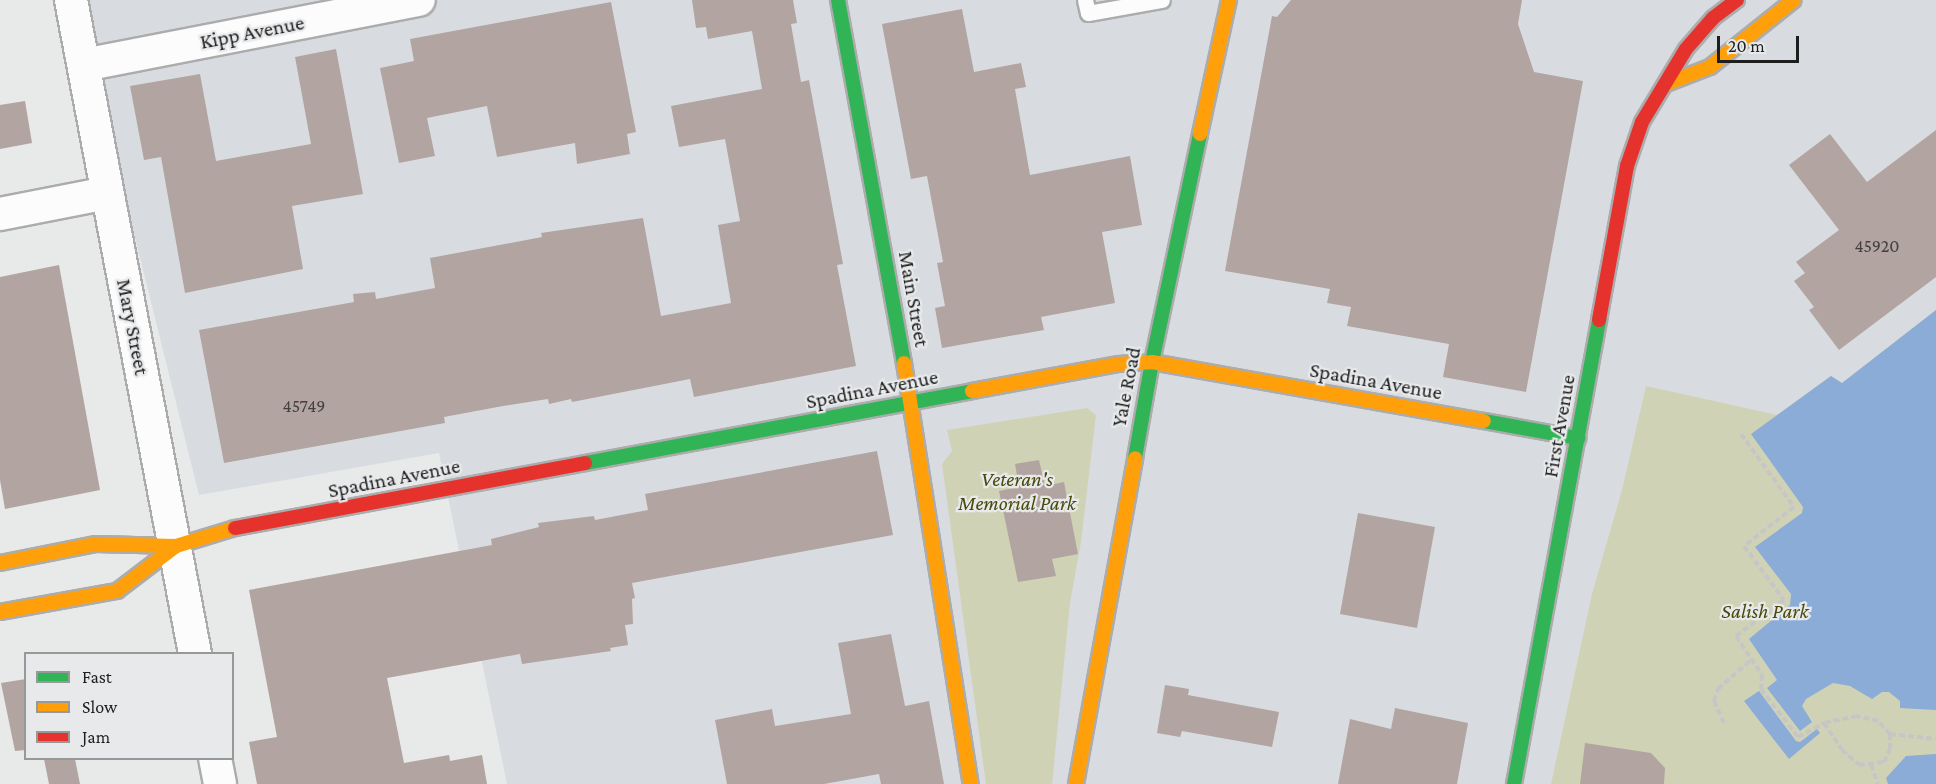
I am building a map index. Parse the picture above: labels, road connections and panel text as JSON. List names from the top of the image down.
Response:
{
  "streets": {
    "street": [
      "Kipp Avenue",
      "Main Street",
      "Mary Street",
      "Spadina Avenue",
      "Yale Road",
      "First Avenue"
    ]
  },
  "crossings": [
    ["Kipp Avenue", "Mary Street"],
    ["Main Street", "Spadina Avenue"],
    ["Mary Street", "Spadina Avenue"],
    ["Spadina Avenue", "Yale Road"],
    ["Spadina Avenue", "First Avenue"]
  ],
  "parks": ["Veteran's Memorial Park", "Salish Park"],
  "house_numbers": ["45920", "45749"],
  "legend": ["Fast", "Slow", "Jam"],
  "scale_bar": "20 m"
}
